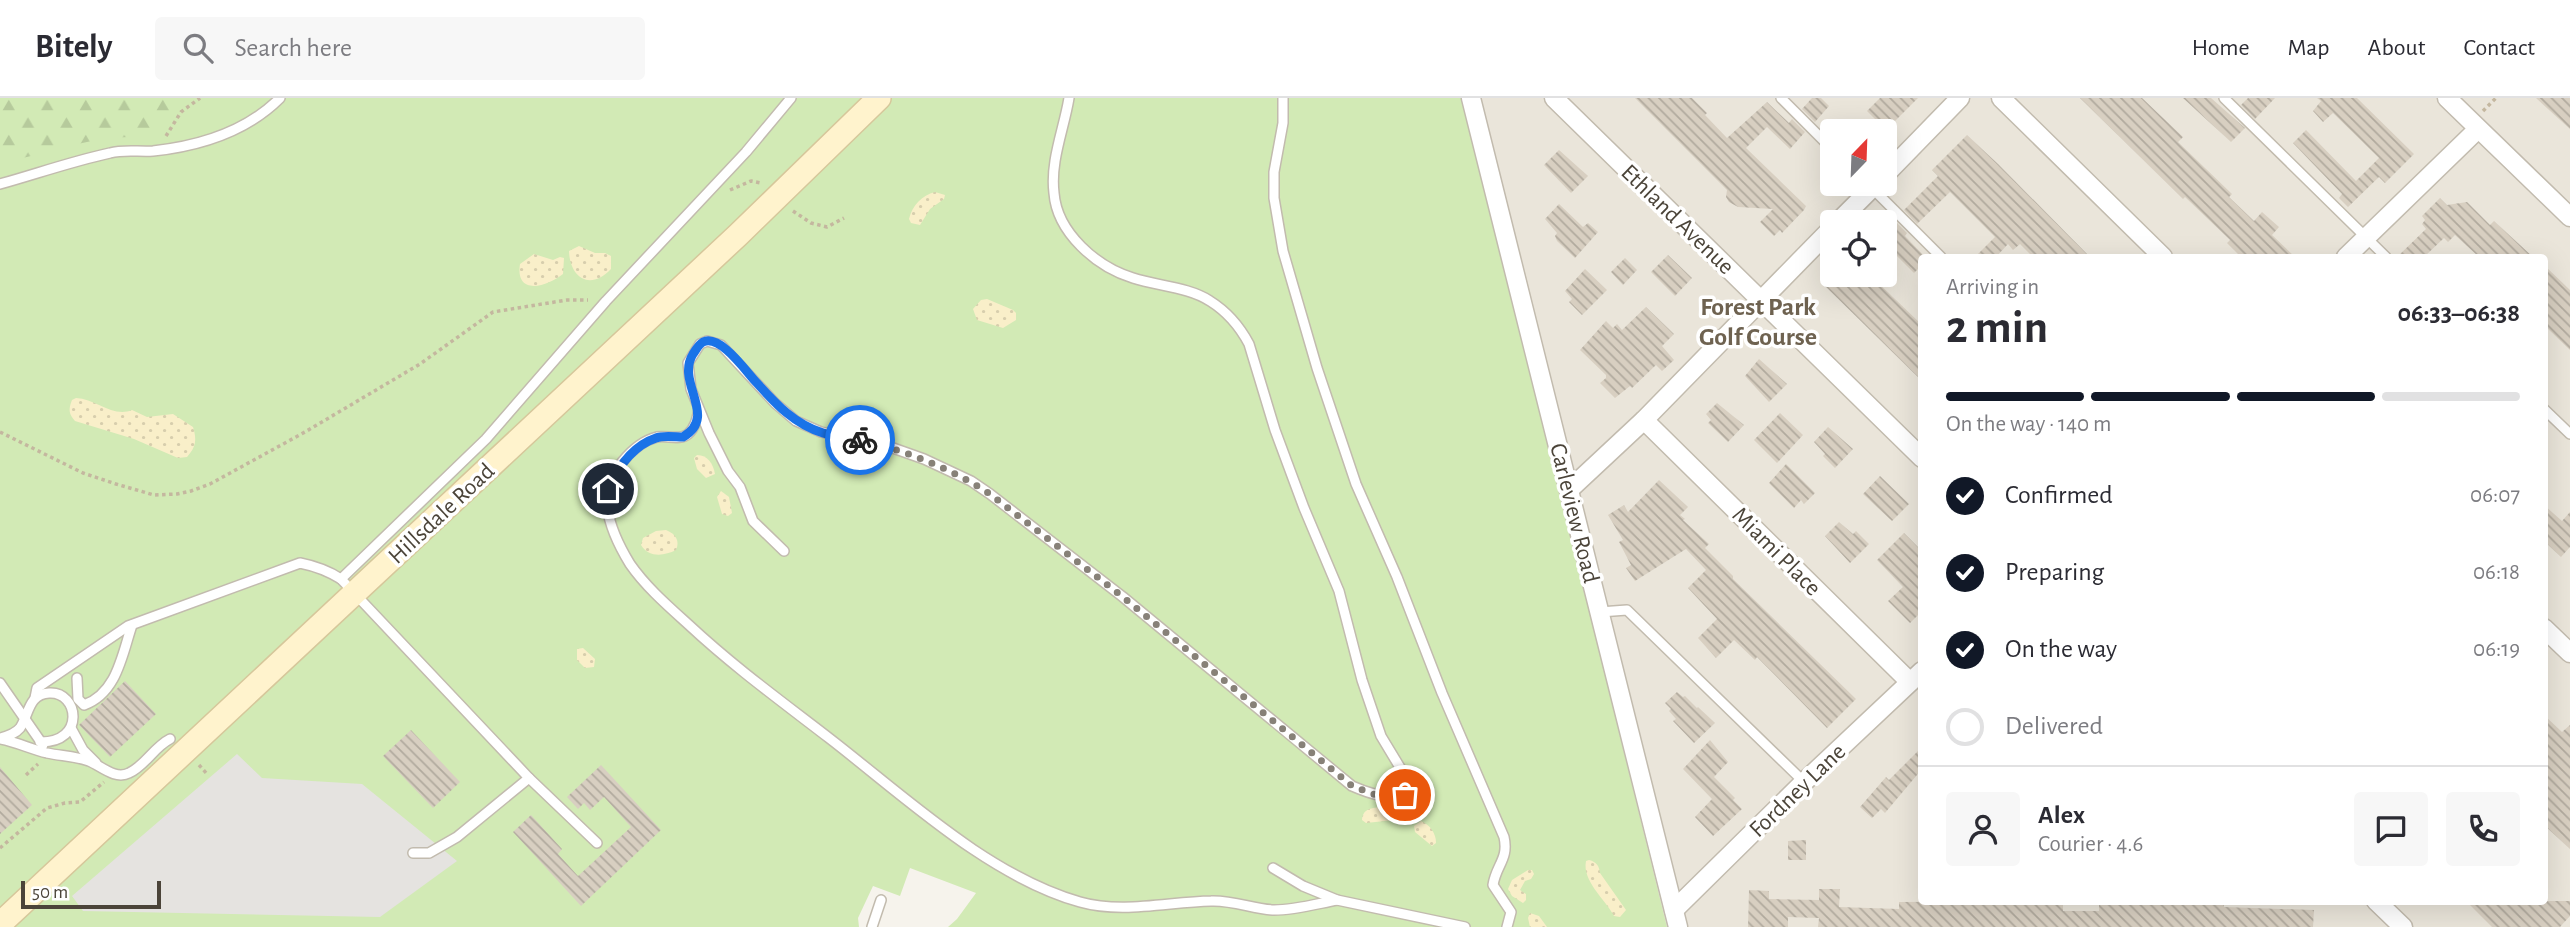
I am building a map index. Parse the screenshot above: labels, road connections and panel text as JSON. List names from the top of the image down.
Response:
{
  "streets": {
    "main road": ["Hillsdale Road"],
    "street": [
      "Ethland Avenue",
      "Carleview Road",
      "Miami Place",
      "Fordney Lane"
    ]
  },
  "crossings": [
    ["Carleview Road", "Fordney Lane"],
    ["Miami Place", "Fordney Lane"]
  ],
  "districts": ["Forest Park Golf Course"],
  "scale_bar": "50 m",
  "north": "top right",
  "page": {
    "header": "Bitely",
    "search": "Search here",
    "nav": [
      "Home",
      "Map",
      "About",
      "Contact"
    ],
    "heading": ["2 min", "Arriving in", "06:33–06:38"],
    "panel": ["Alex", "Courier · 4.6"],
    "bar": "On the way · 140 m",
    "list": [
      ["Confirmed", "06:07"],
      ["Preparing", "06:18"],
      ["On the way", "06:19"],
      "Delivered"
    ],
    "scale": "50 m"
  }
}
